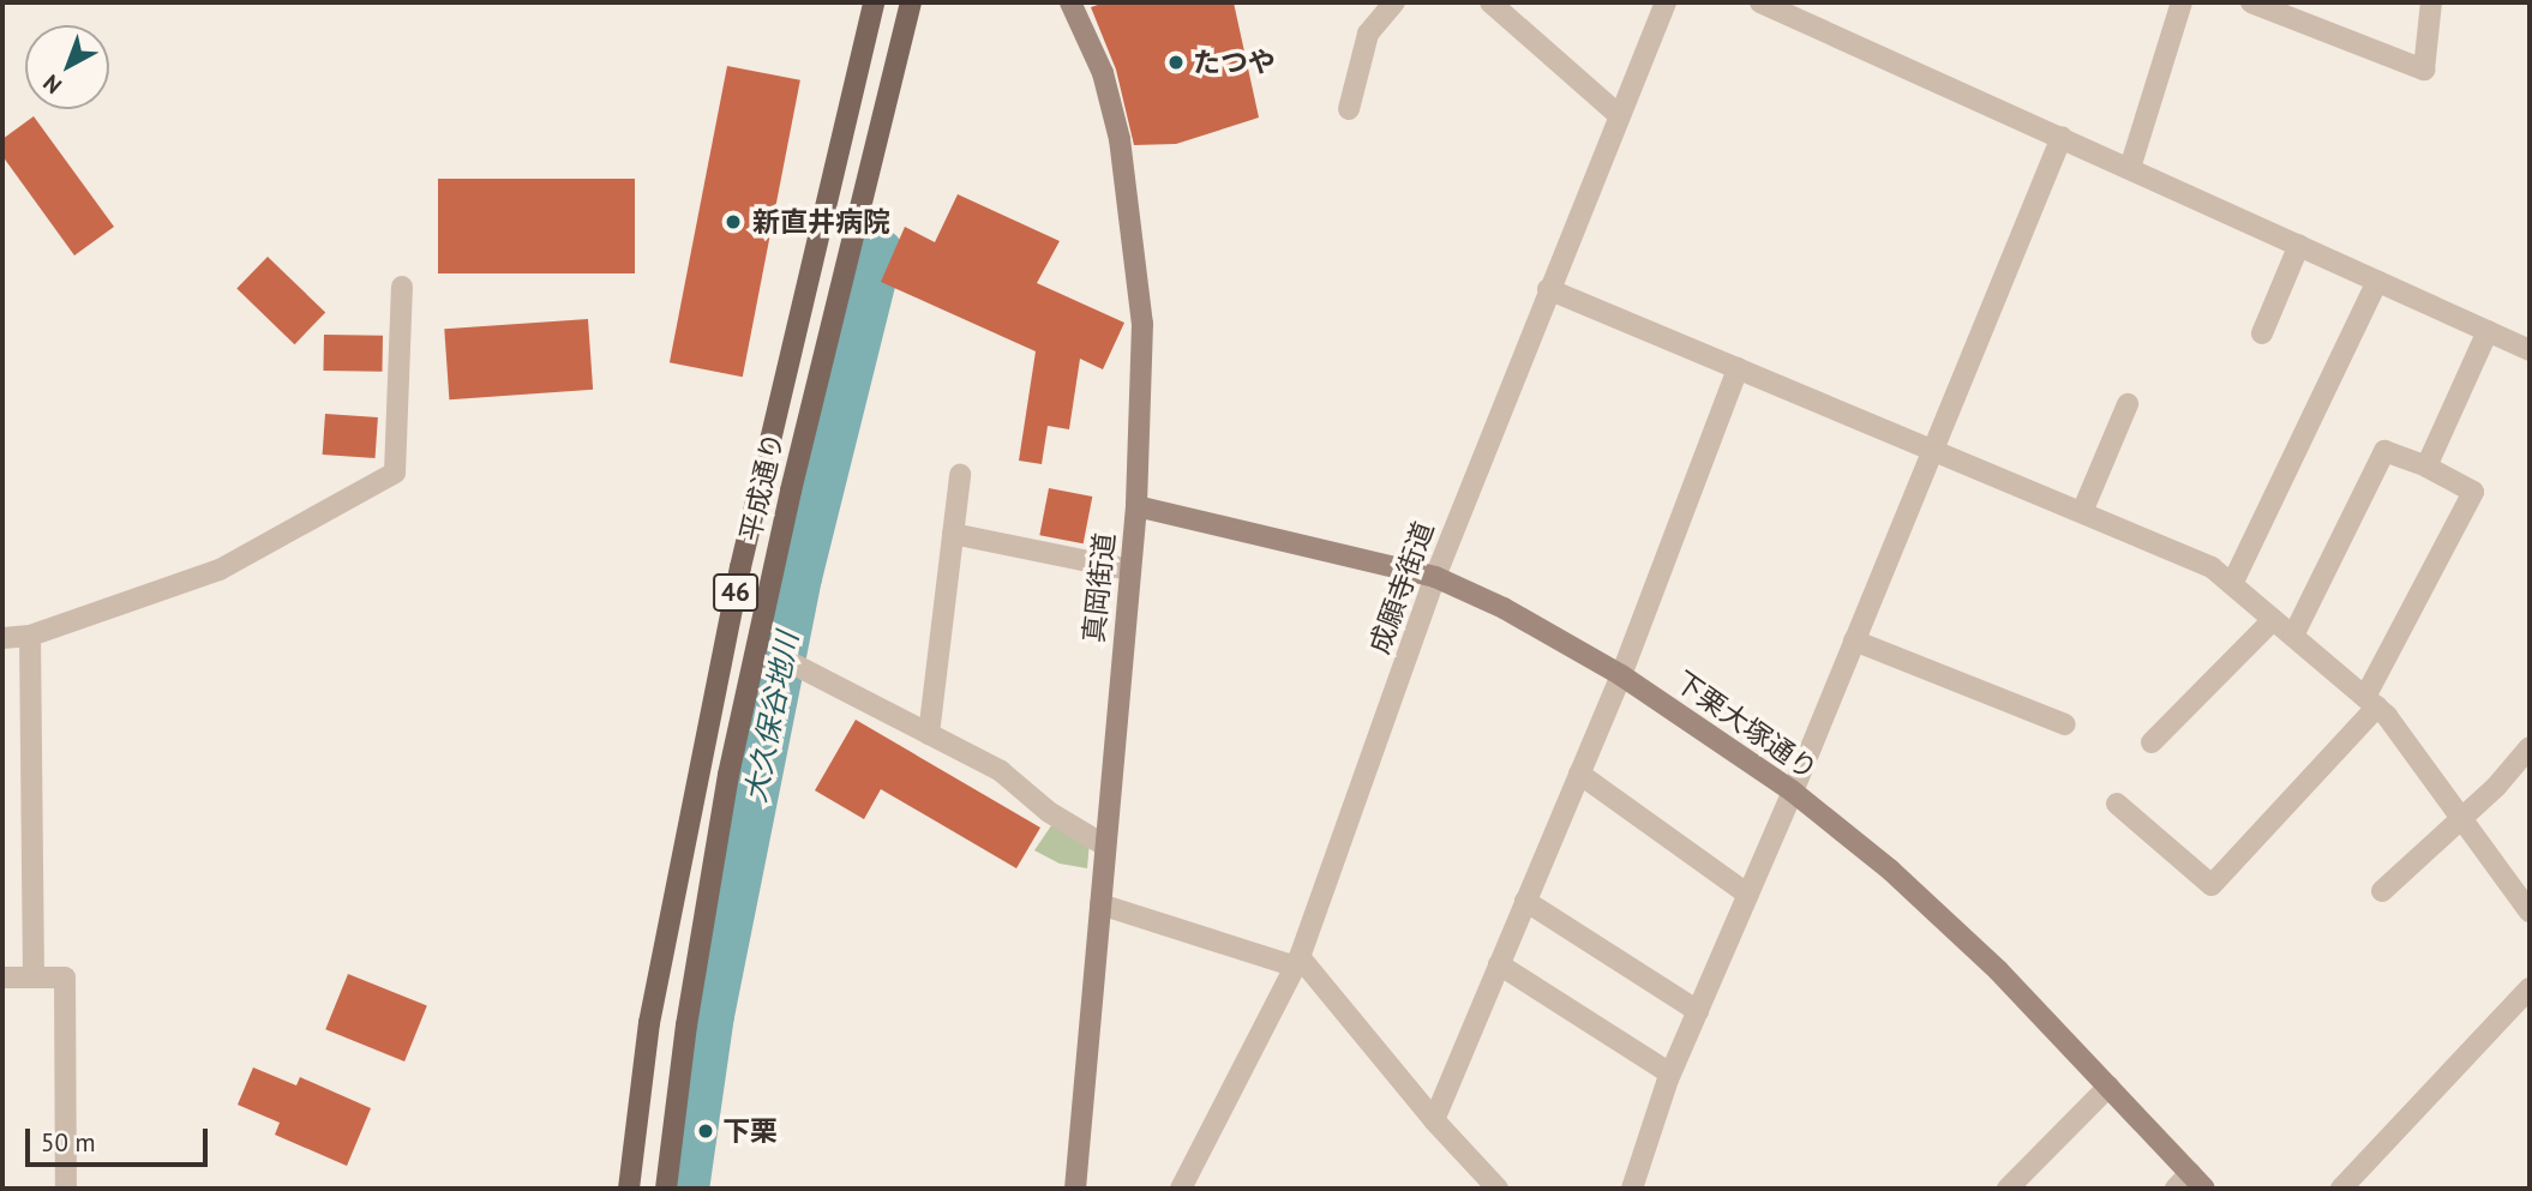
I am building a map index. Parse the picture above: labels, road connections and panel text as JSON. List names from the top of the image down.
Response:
{
  "streets": {
    "main road": ["平成通り", "46"],
    "street": ["真岡街道", "成願寺街道", "下栗大塚通り"]
  },
  "crossings": [
    ["真岡街道", "下栗大塚通り"],
    ["成願寺街道", "下栗大塚通り"]
  ],
  "water": ["大久保谷地川"],
  "places": ["たつや", "新直井病院", "下栗"],
  "scale_bar": "50 m",
  "north": "bottom left"
}
